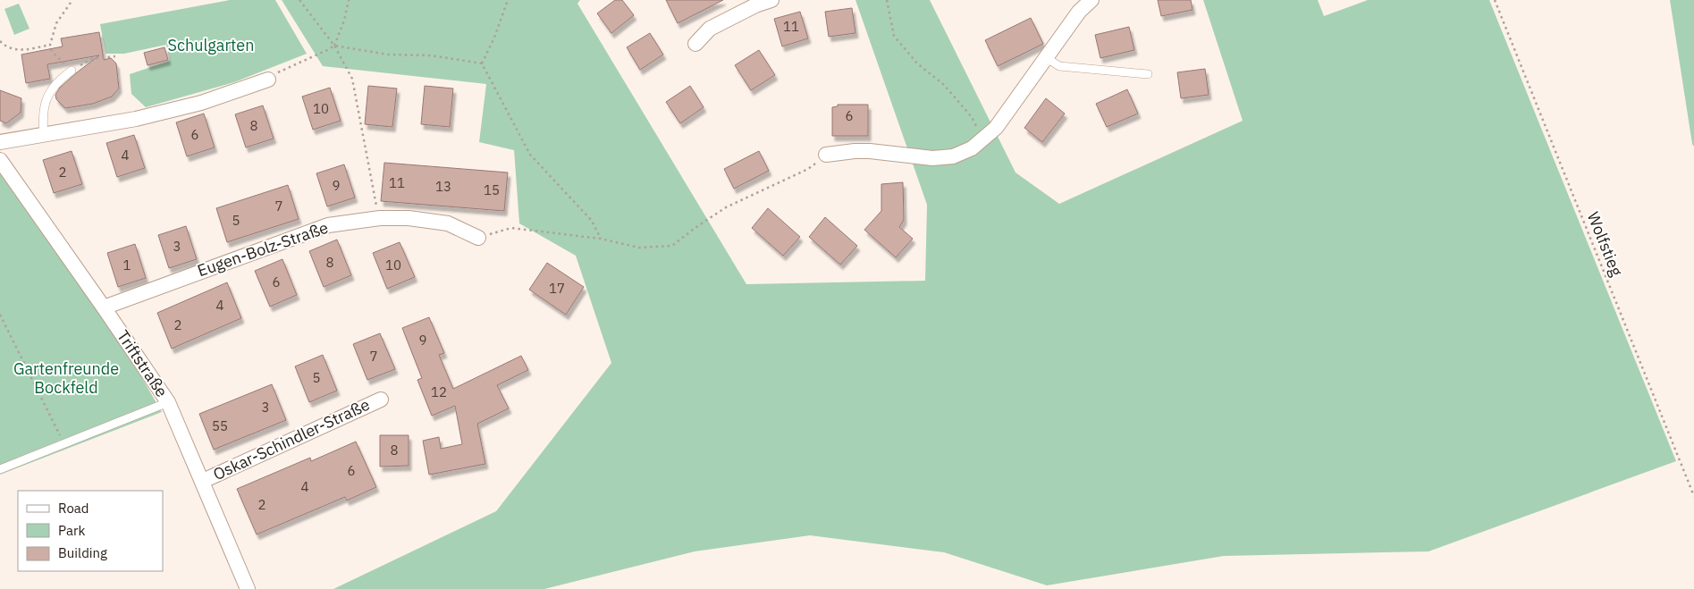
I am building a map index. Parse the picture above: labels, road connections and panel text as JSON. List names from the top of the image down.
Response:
{
  "streets": {
    "street": ["Eugen-Bolz-Straße", "Triftstraße", "Oskar-Schindler-Straße"],
    "path": ["Wolfstieg"]
  },
  "crossings": [
    ["Eugen-Bolz-Straße", "Triftstraße"],
    ["Triftstraße", "Oskar-Schindler-Straße"]
  ],
  "parks": ["Schulgarten", "Gartenfreunde Bockfeld"],
  "house_numbers": [
    "11",
    "10",
    "6",
    "8",
    "6",
    "4",
    "2",
    "11",
    "9",
    "13",
    "15",
    "7",
    "5",
    "3",
    "8",
    "1",
    "10",
    "6",
    "17",
    "4",
    "2",
    "9",
    "7",
    "5",
    "12",
    "3",
    "55",
    "8",
    "6",
    "4",
    "2"
  ],
  "legend": ["Road", "Park", "Building"]
}
